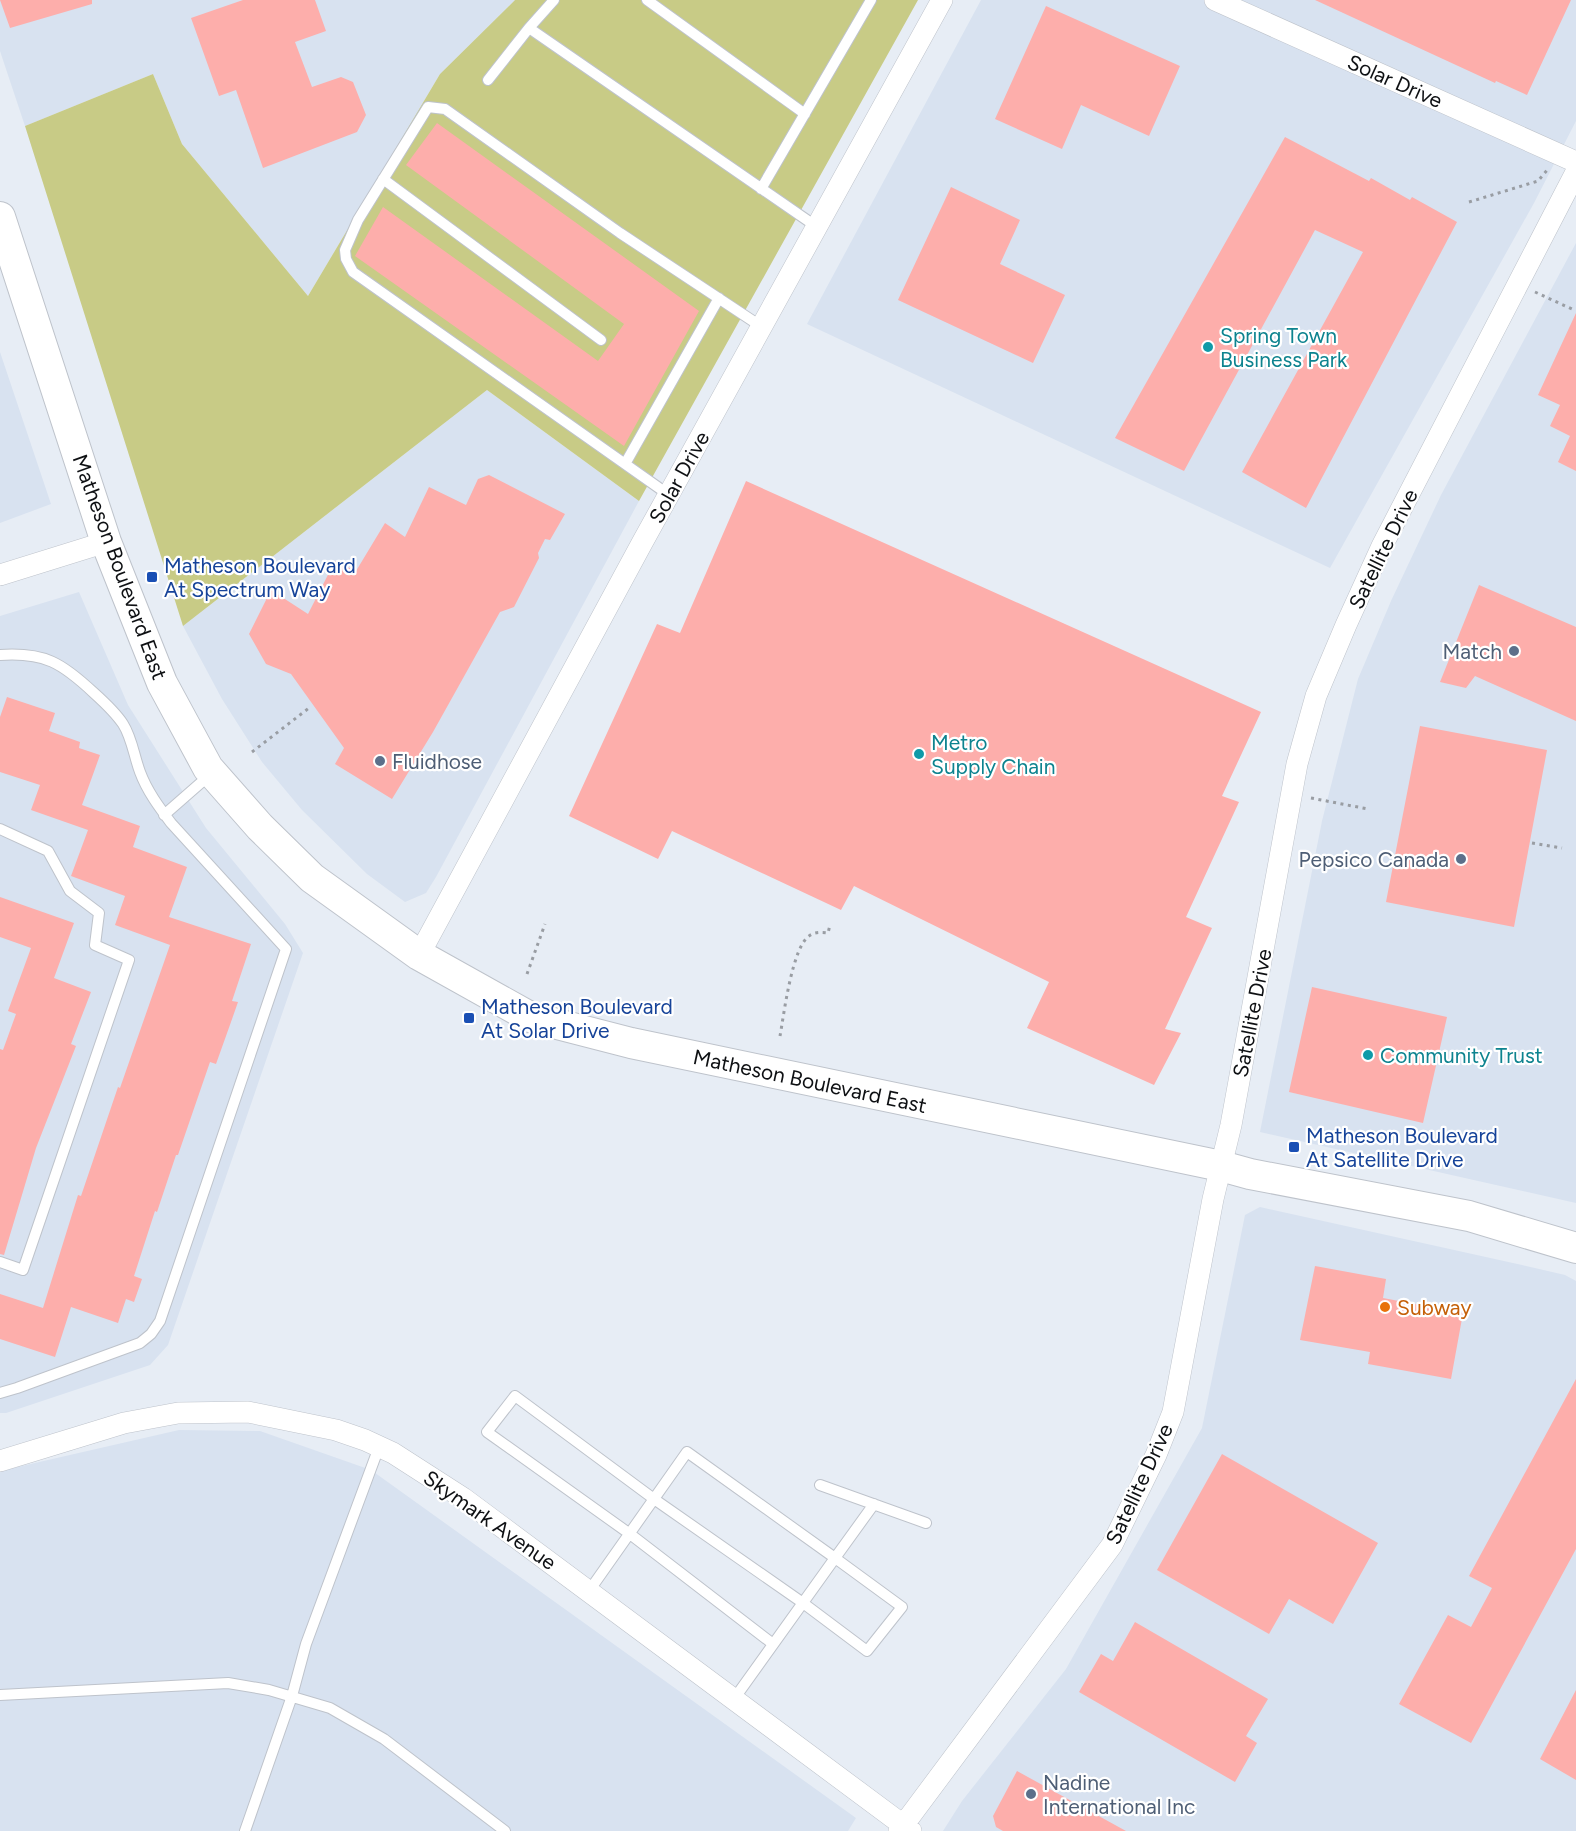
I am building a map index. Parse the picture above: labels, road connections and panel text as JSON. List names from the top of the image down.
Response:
{
  "streets": {
    "street": [
      "Solar Drive",
      "Satellite Drive",
      "Matheson Boulevard East",
      "Skymark Avenue"
    ]
  },
  "crossings": [
    ["Solar Drive", "Matheson Boulevard East"],
    ["Satellite Drive", "Matheson Boulevard East"],
    ["Satellite Drive", "Skymark Avenue"]
  ],
  "places": {
    "other": [
      "Spring Town Business Park",
      "Match",
      "Metro Supply Chain",
      "Fluidhose",
      "Pepsico Canada",
      "Community Trust",
      "Subway",
      "Nadine International Inc"
    ],
    "transit": ["Matheson Boulevard At Spectrum Way", "Matheson Boulevard At Solar Drive", "Matheson Boulevard At Satellite Drive"]
  }
}
